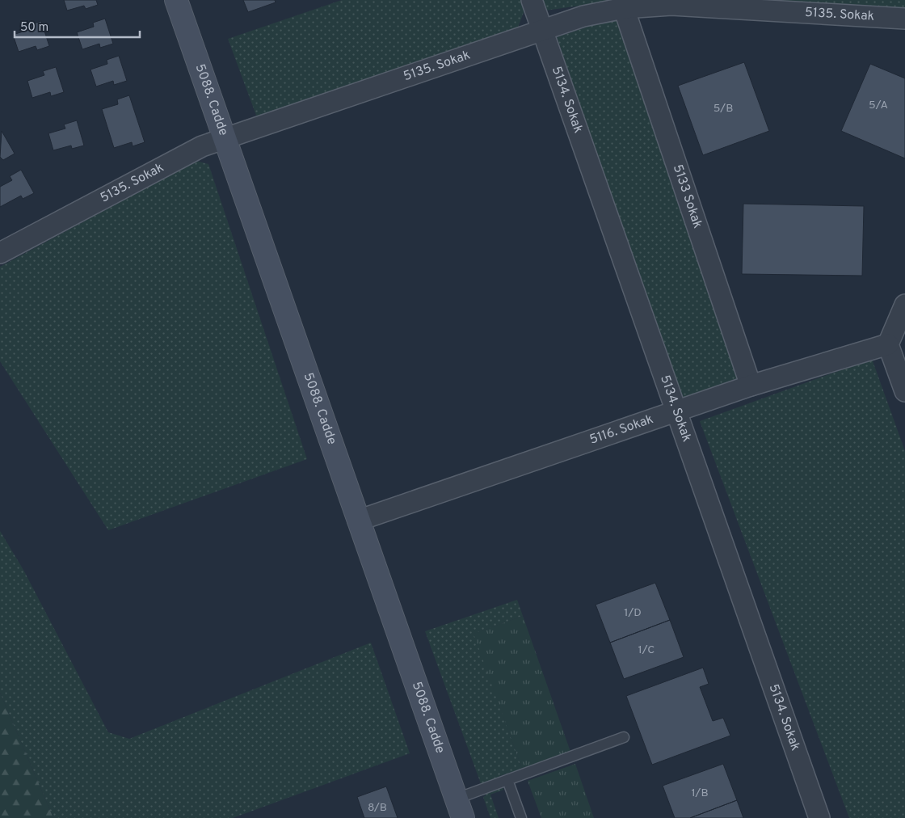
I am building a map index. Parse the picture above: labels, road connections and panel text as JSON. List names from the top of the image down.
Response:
{
  "streets": {
    "street": [
      "5135. Sokak",
      "5088. Cadde",
      "5134. Sokak",
      "5133 Sokak",
      "5116. Sokak"
    ]
  },
  "crossings": [
    ["5135. Sokak", "5088. Cadde"],
    ["5135. Sokak", "5134. Sokak"],
    ["5135. Sokak", "5133 Sokak"],
    ["5088. Cadde", "5116. Sokak"],
    ["5134. Sokak", "5116. Sokak"],
    ["5133 Sokak", "5116. Sokak"]
  ],
  "house_numbers": [
    "5/A",
    "5/B",
    "1/D",
    "1/C",
    "1/B",
    "8/B"
  ],
  "scale_bar": "50 m"
}
